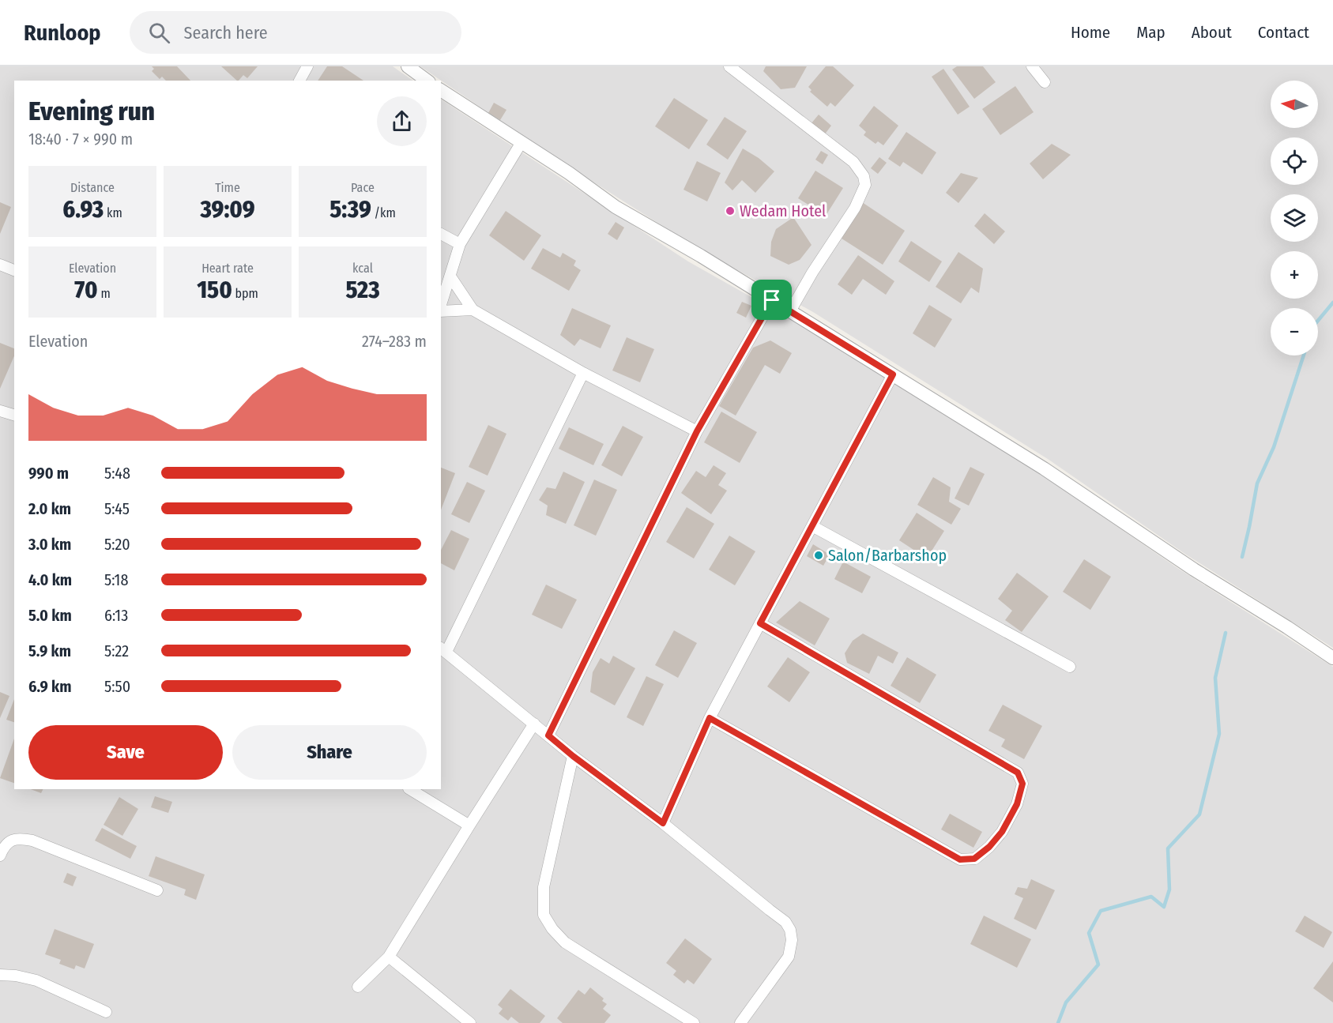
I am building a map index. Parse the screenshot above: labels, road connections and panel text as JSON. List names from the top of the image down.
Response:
{
  "places": ["Wedam Hotel", "Salon/Barbarshop"],
  "north": "left",
  "page": {
    "header": "Runloop",
    "search": "Search here",
    "nav": [
      "Home",
      "Map",
      "About",
      "Contact"
    ],
    "map_buttons": ["+", "−"],
    "heading": ["Evening run", "18:40 · 7 × 990 m"],
    "stats": [
      ["Distance", "6.93 km"],
      ["Time", "39:09"],
      ["Pace", "5:39 /km"],
      ["Elevation", "70 m"],
      ["Heart rate", "150 bpm"],
      ["kcal", "523"]
    ],
    "chart": ["Elevation", "274–283 m"],
    "list": [
      {
        "name": "990 m",
        "note": "5:48"
      },
      {
        "name": "2.0 km",
        "note": "5:45"
      },
      {
        "name": "3.0 km",
        "note": "5:20"
      },
      {
        "name": "4.0 km",
        "note": "5:18"
      },
      {
        "name": "5.0 km",
        "note": "6:13"
      },
      {
        "name": "5.9 km",
        "note": "5:22"
      },
      {
        "name": "6.9 km",
        "note": "5:50"
      }
    ],
    "buttons": ["Save", "Share"]
  }
}
